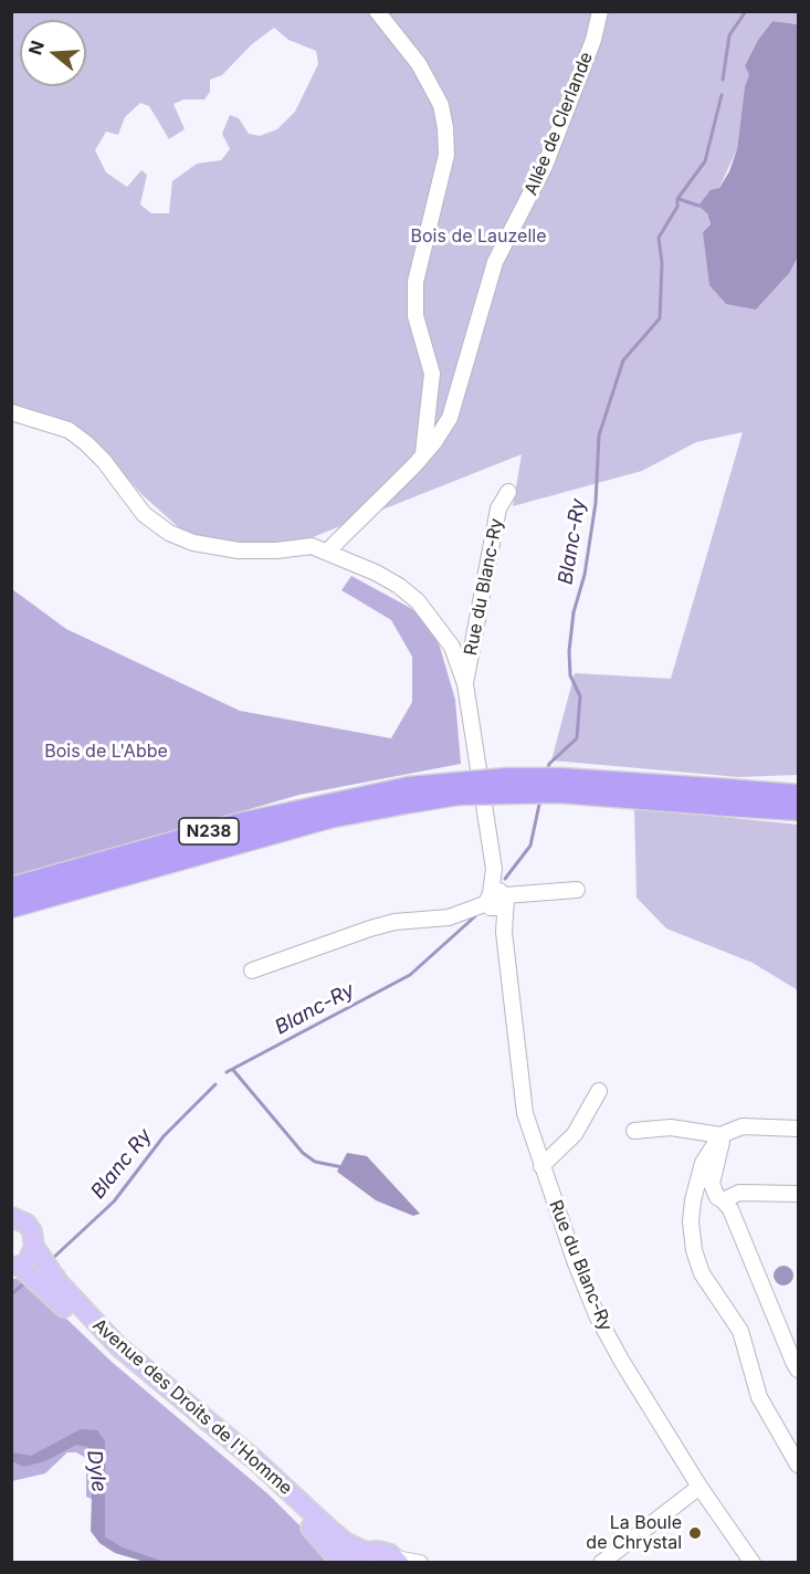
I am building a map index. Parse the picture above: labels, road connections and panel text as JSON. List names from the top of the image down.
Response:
{
  "streets": {
    "highway": ["N238"],
    "main road": ["Avenue des Droits de l'Homme"],
    "street": ["Allée de Clerlande", "Rue du Blanc-Ry"]
  },
  "crossings": [
    ["Allée de Clerlande", "Rue du Blanc-Ry"]
  ],
  "water": ["Blanc-Ry", "Blanc Ry", "Dyle"],
  "parks": ["Bois de Lauzelle", "Bois de L'Abbe"],
  "places": ["La Boule de Chrystal"],
  "north": "left"
}
